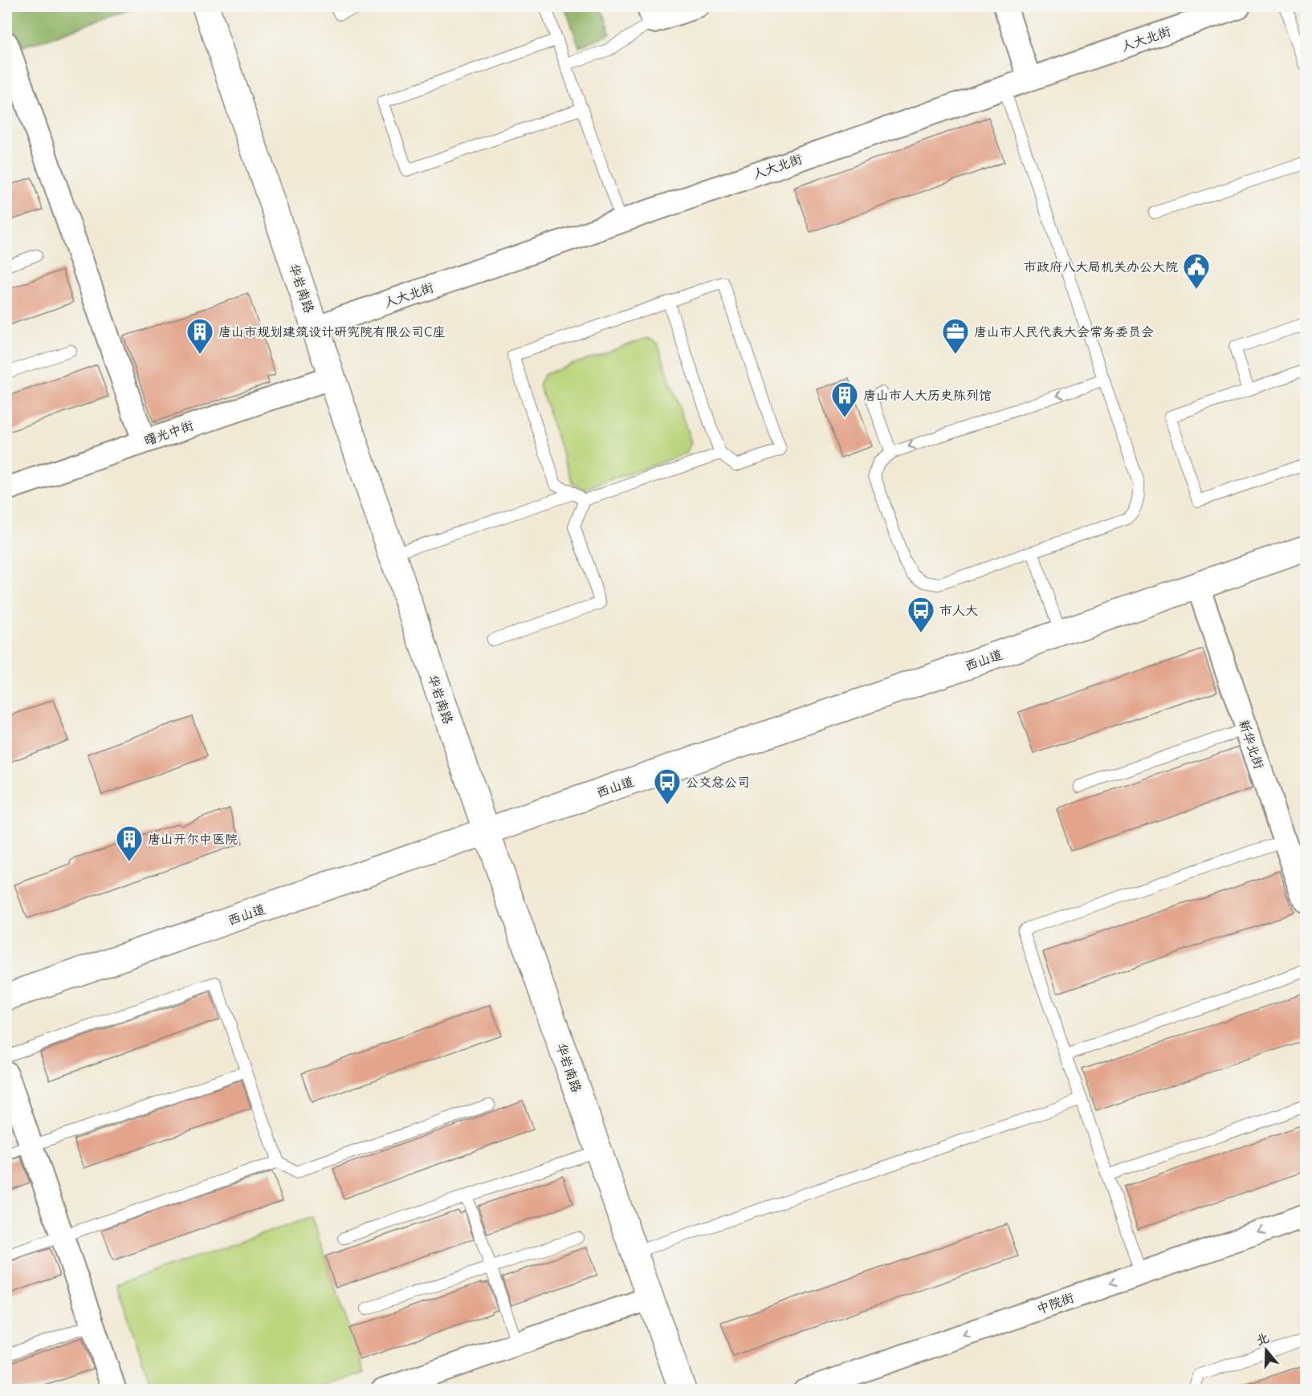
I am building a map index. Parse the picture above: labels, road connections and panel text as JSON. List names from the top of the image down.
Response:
{
  "streets": {
    "street": [
      "人大北街",
      "华岩南路",
      "曙光中街",
      "西山道",
      "新华北街",
      "中院街"
    ]
  },
  "crossings": [
    ["人大北街", "华岩南路"],
    ["华岩南路", "曙光中街"],
    ["华岩南路", "西山道"],
    ["西山道", "新华北街"]
  ],
  "one_way": ["中院街"],
  "places": {
    "public building": ["市政府八大局机关办公大院"],
    "building": ["唐山市规划建筑设计研究院有限公司C座", "唐山市人大历史陈列馆", "唐山开尔中医院"],
    "office": ["唐山市人民代表大会常务委员会"],
    "bus stop": ["市人大", "公交总公司"]
  },
  "north": "top"
}
